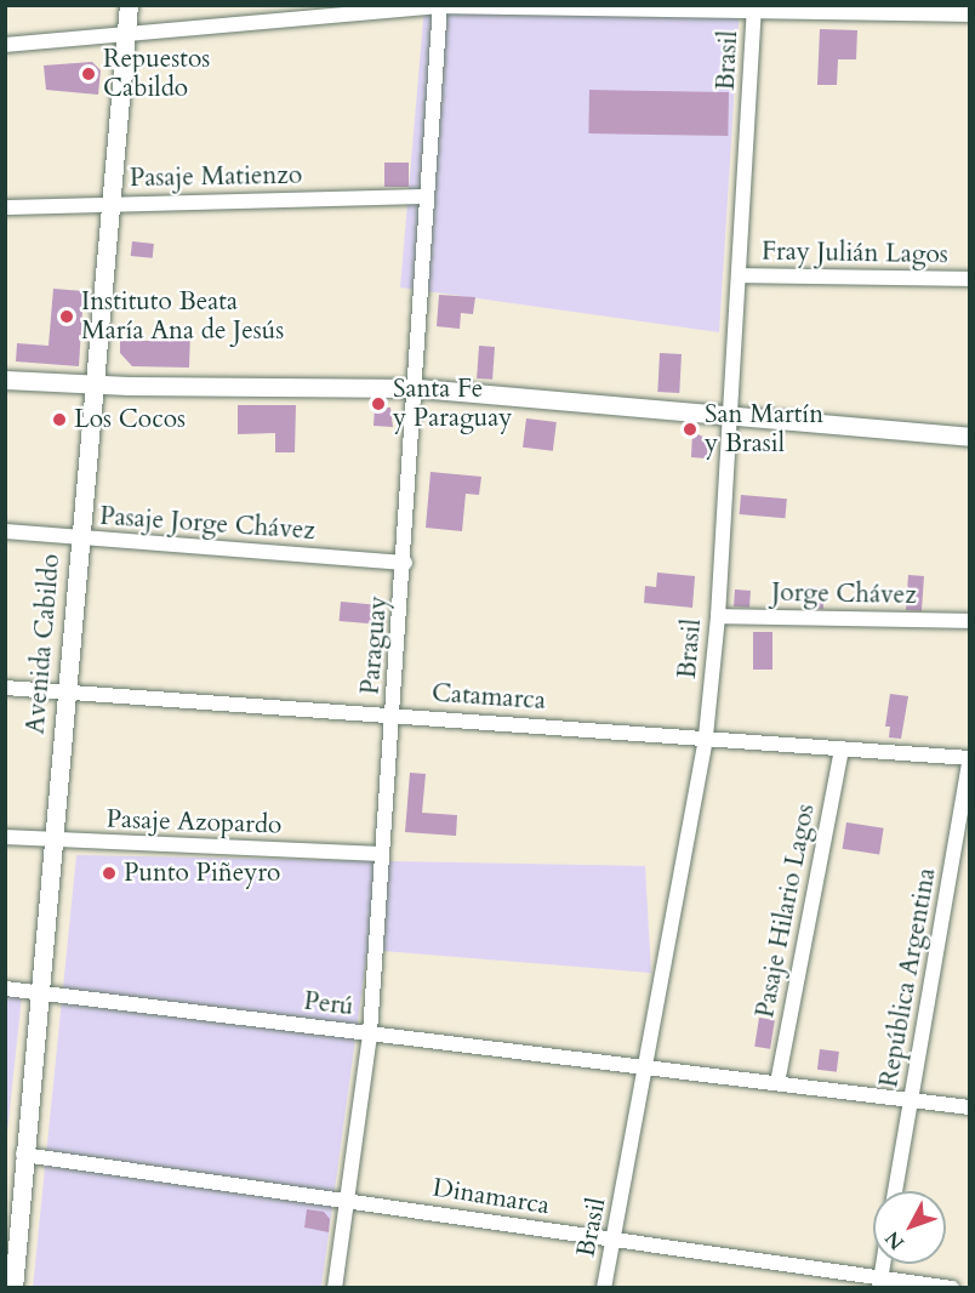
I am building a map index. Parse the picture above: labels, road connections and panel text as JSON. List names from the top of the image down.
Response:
{
  "streets": {
    "street": [
      "Brasil",
      "Pasaje Matienzo",
      "Fray Julián Lagos",
      "Pasaje Jorge Chávez",
      "Jorge Chávez",
      "Avenida Cabildo",
      "Paraguay",
      "Catamarca",
      "Pasaje Azopardo",
      "Pasaje Hilario Lagos",
      "República Argentina",
      "Perú",
      "Dinamarca"
    ]
  },
  "crossings": [
    ["Brasil", "Fray Julián Lagos"],
    ["Brasil", "Jorge Chávez"],
    ["Brasil", "Catamarca"],
    ["Brasil", "Perú"],
    ["Brasil", "Dinamarca"],
    ["Pasaje Matienzo", "Avenida Cabildo"],
    ["Pasaje Matienzo", "Paraguay"],
    ["Pasaje Jorge Chávez", "Avenida Cabildo"],
    ["Pasaje Jorge Chávez", "Paraguay"],
    ["Avenida Cabildo", "Catamarca"],
    ["Avenida Cabildo", "Pasaje Azopardo"],
    ["Avenida Cabildo", "Perú"],
    ["Avenida Cabildo", "Dinamarca"],
    ["Paraguay", "Catamarca"],
    ["Paraguay", "Pasaje Azopardo"],
    ["Paraguay", "Perú"],
    ["Paraguay", "Dinamarca"],
    ["Catamarca", "Pasaje Hilario Lagos"],
    ["Catamarca", "República Argentina"],
    ["Pasaje Hilario Lagos", "Perú"],
    ["República Argentina", "Perú"]
  ],
  "places": [
    "Repuestos Cabildo",
    "Instituto Beata María Ana de Jesús",
    "Santa Fe y Paraguay",
    "Los Cocos",
    "San Martín y Brasil",
    "Punto Piñeyro"
  ],
  "north": "bottom left"
}
